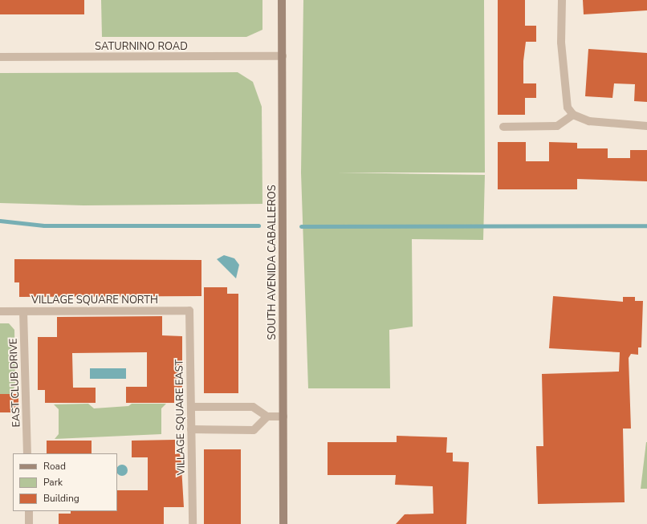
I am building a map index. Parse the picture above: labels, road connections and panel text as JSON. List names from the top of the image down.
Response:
{
  "streets": {
    "street": [
      "SATURNINO ROAD",
      "SOUTH AVENIDA CABALLEROS",
      "VILLAGE SQUARE NORTH",
      "EAST CLUB DRIVE",
      "VILLAGE SQUARE EAST"
    ]
  },
  "crossings": [
    ["SATURNINO ROAD", "SOUTH AVENIDA CABALLEROS"],
    ["VILLAGE SQUARE NORTH", "EAST CLUB DRIVE"],
    ["VILLAGE SQUARE NORTH", "VILLAGE SQUARE EAST"]
  ],
  "legend": ["Road", "Park", "Building"]
}
